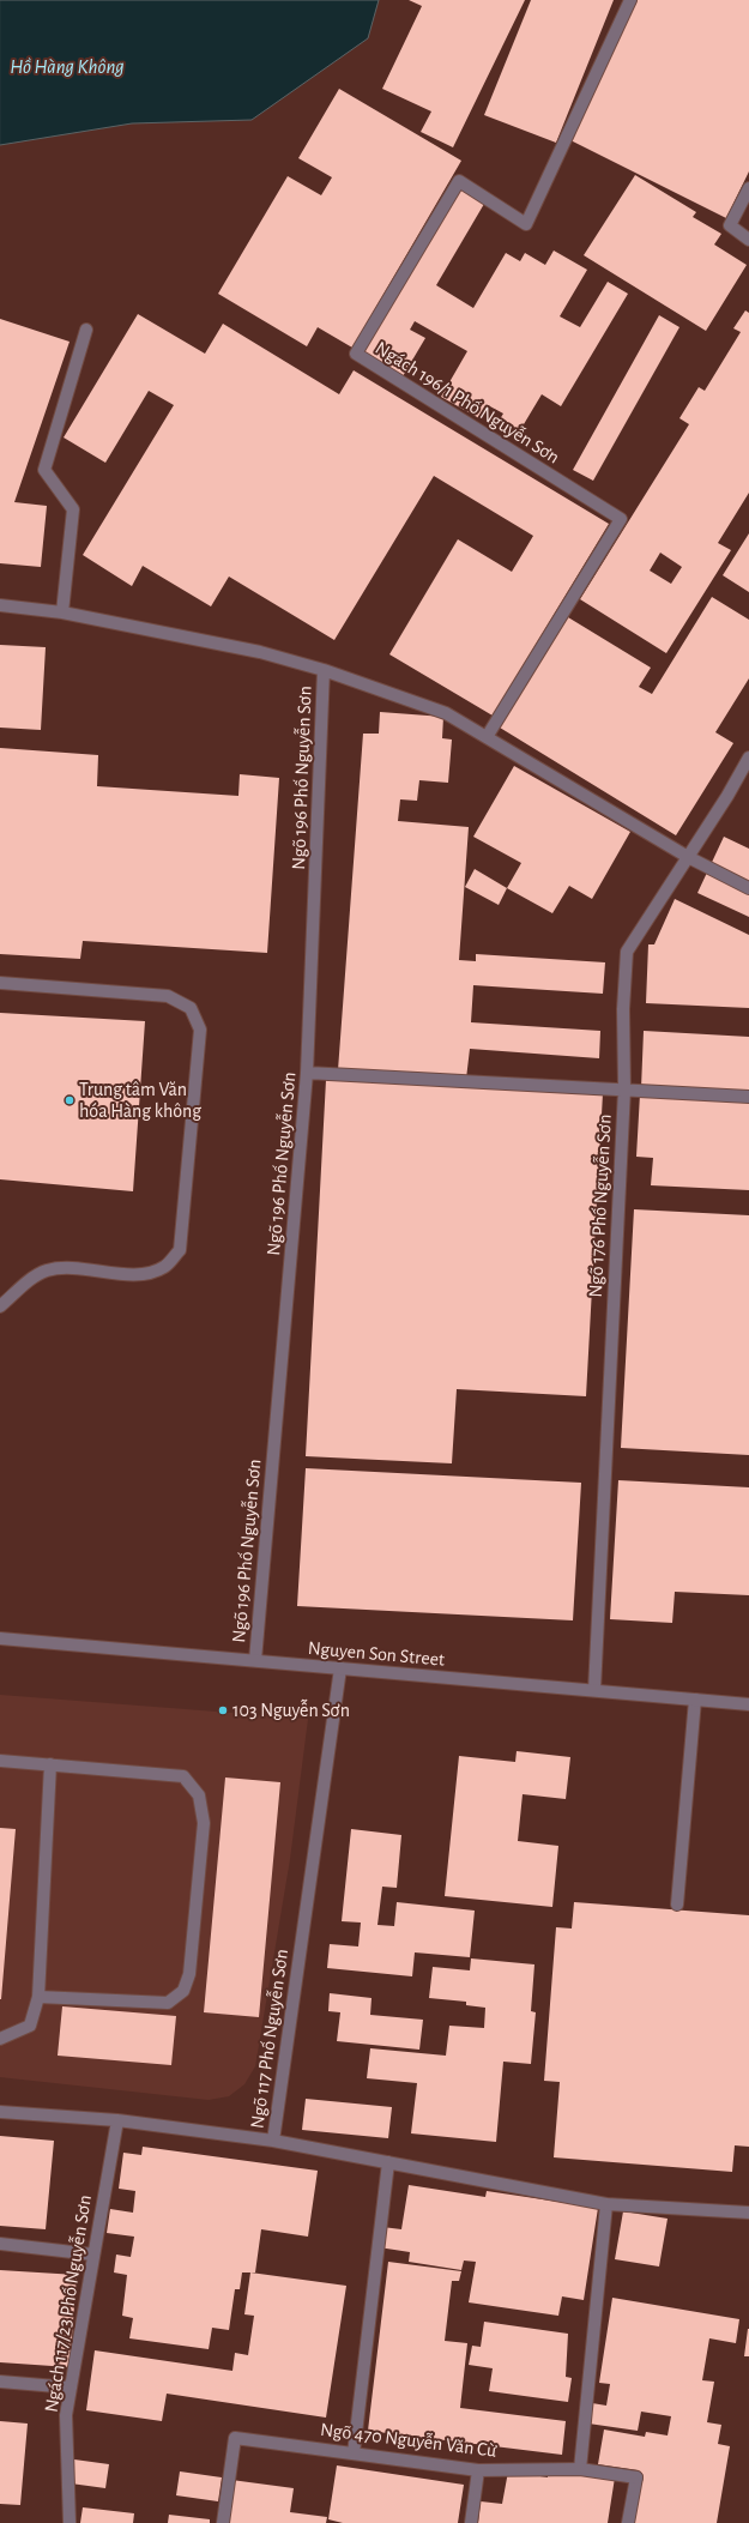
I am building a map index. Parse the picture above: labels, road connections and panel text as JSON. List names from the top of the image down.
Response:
{
  "streets": {
    "street": [
      "Ngách 196/1 Phố Nguyễn Sơn",
      "Ngõ 196 Phố Nguyễn Sơn",
      "Ngõ 176 Phố Nguyễn Sơn",
      "Nguyen Son Street",
      "Ngõ 117 Phố Nguyễn Sơn",
      "Ngách 117/23 Phố Nguyễn Sơn",
      "Ngõ 470 Nguyễn Văn Cừ"
    ]
  },
  "crossings": [
    ["Ngõ 196 Phố Nguyễn Sơn", "Nguyen Son Street"],
    ["Ngõ 176 Phố Nguyễn Sơn", "Nguyen Son Street"],
    ["Nguyen Son Street", "Ngõ 117 Phố Nguyễn Sơn"],
    ["Ngõ 117 Phố Nguyễn Sơn", "Ngách 117/23 Phố Nguyễn Sơn"]
  ],
  "water": ["Hồ Hàng Không"],
  "places": ["Trung tâm Văn hóa Hàng không", "103 Nguyễn Sơn"]
}
